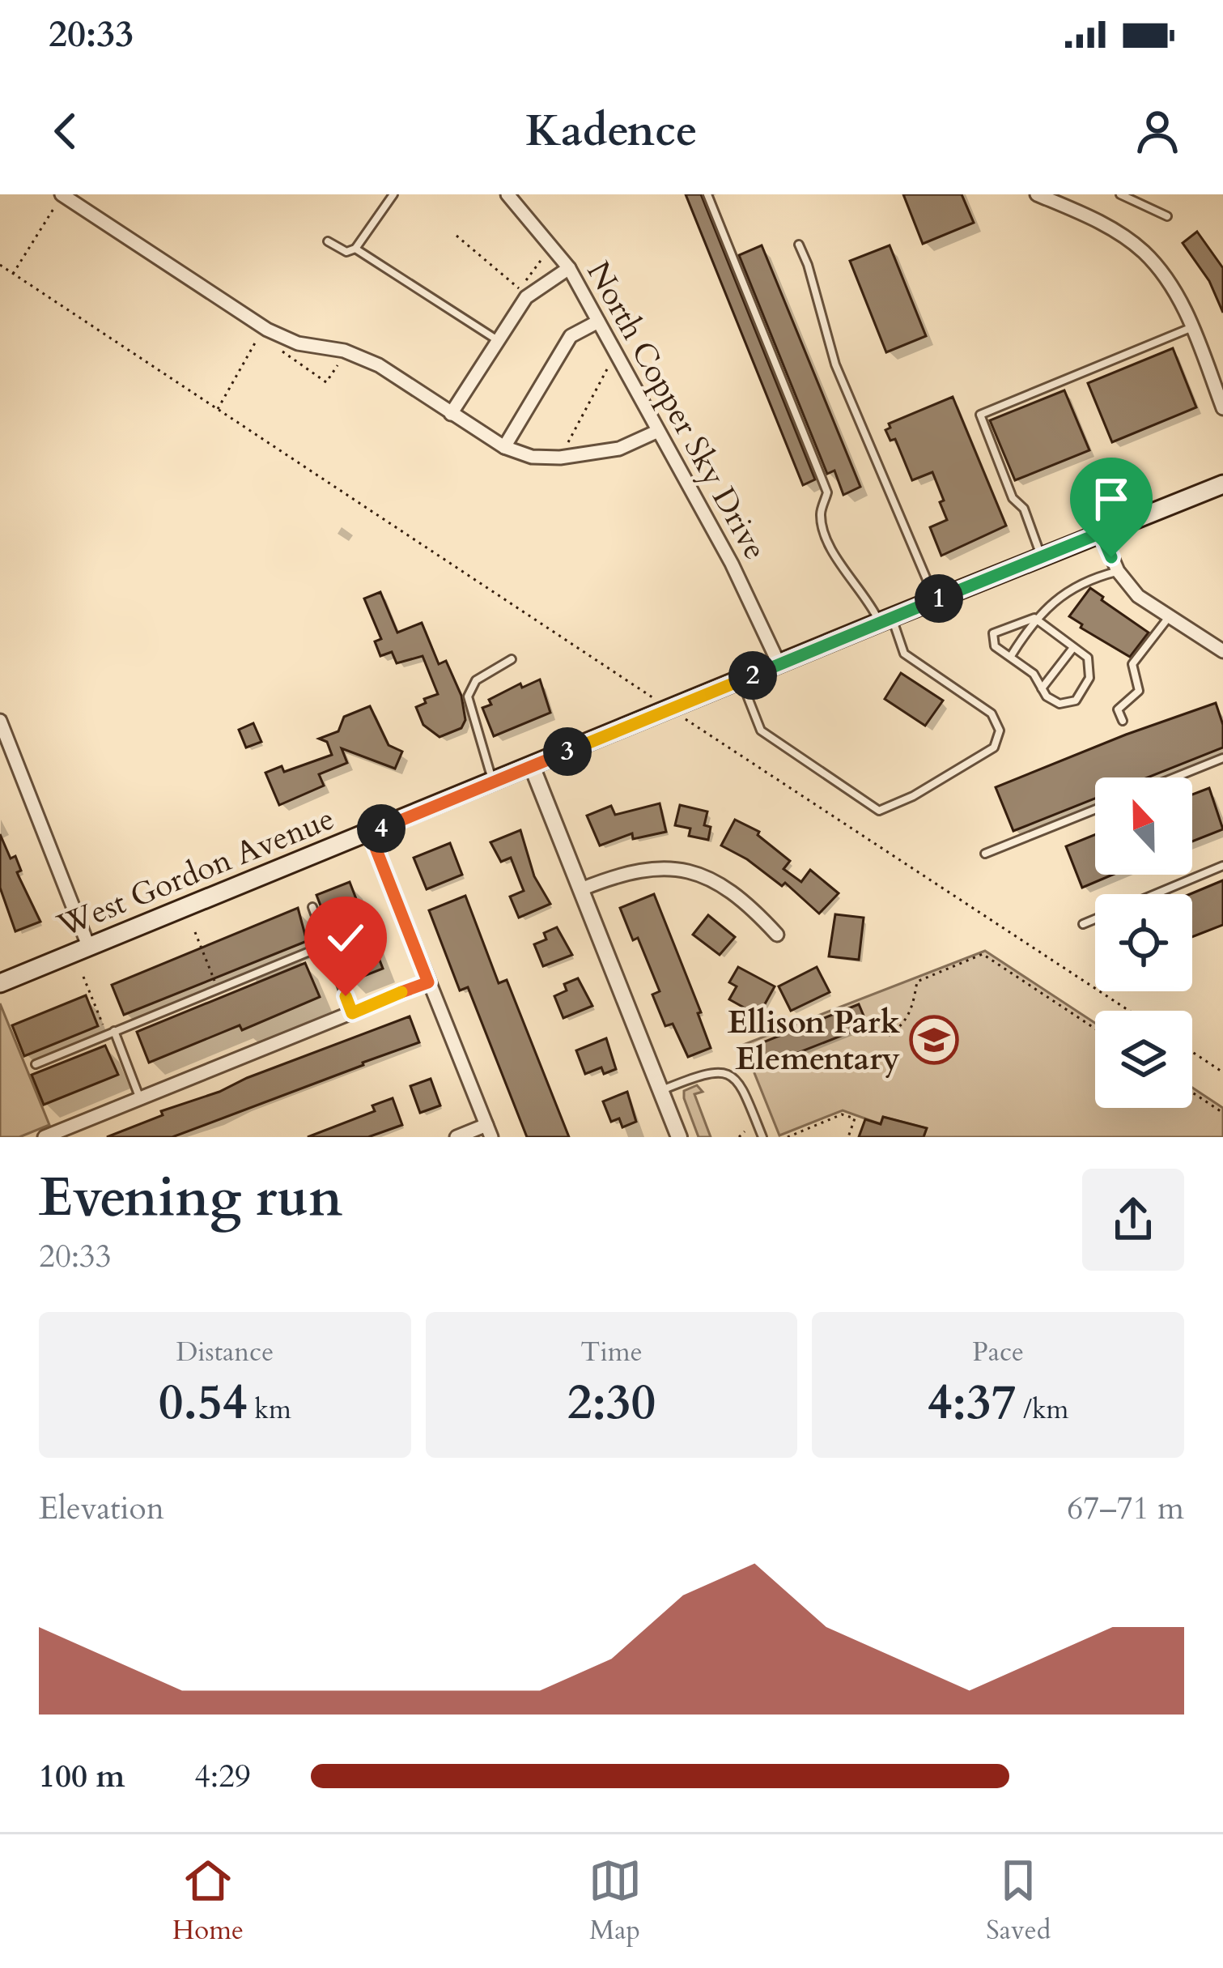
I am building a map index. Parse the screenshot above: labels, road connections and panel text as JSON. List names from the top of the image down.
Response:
{
  "streets": {
    "main road": ["West Gordon Avenue"],
    "street": ["North Copper Sky Drive"]
  },
  "crossings": [
    ["North Copper Sky Drive", "West Gordon Avenue"]
  ],
  "places": {
    "school or university": ["Ellison Park Elementary"]
  },
  "north": "top",
  "page": {
    "status": "20:33",
    "header": "Kadence",
    "pins": [
      "1",
      "2",
      "3",
      "4"
    ],
    "heading": ["Evening run", "20:33"],
    "stats": [
      ["Distance", "0.54 km"],
      ["Time", "2:30"],
      ["Pace", "4:37 /km"]
    ],
    "chart": ["Elevation", "67–71 m"],
    "list": [
      {
        "name": "100 m",
        "note": "4:29"
      }
    ],
    "tabs": ["Home", "Map", "Saved"]
  }
}
